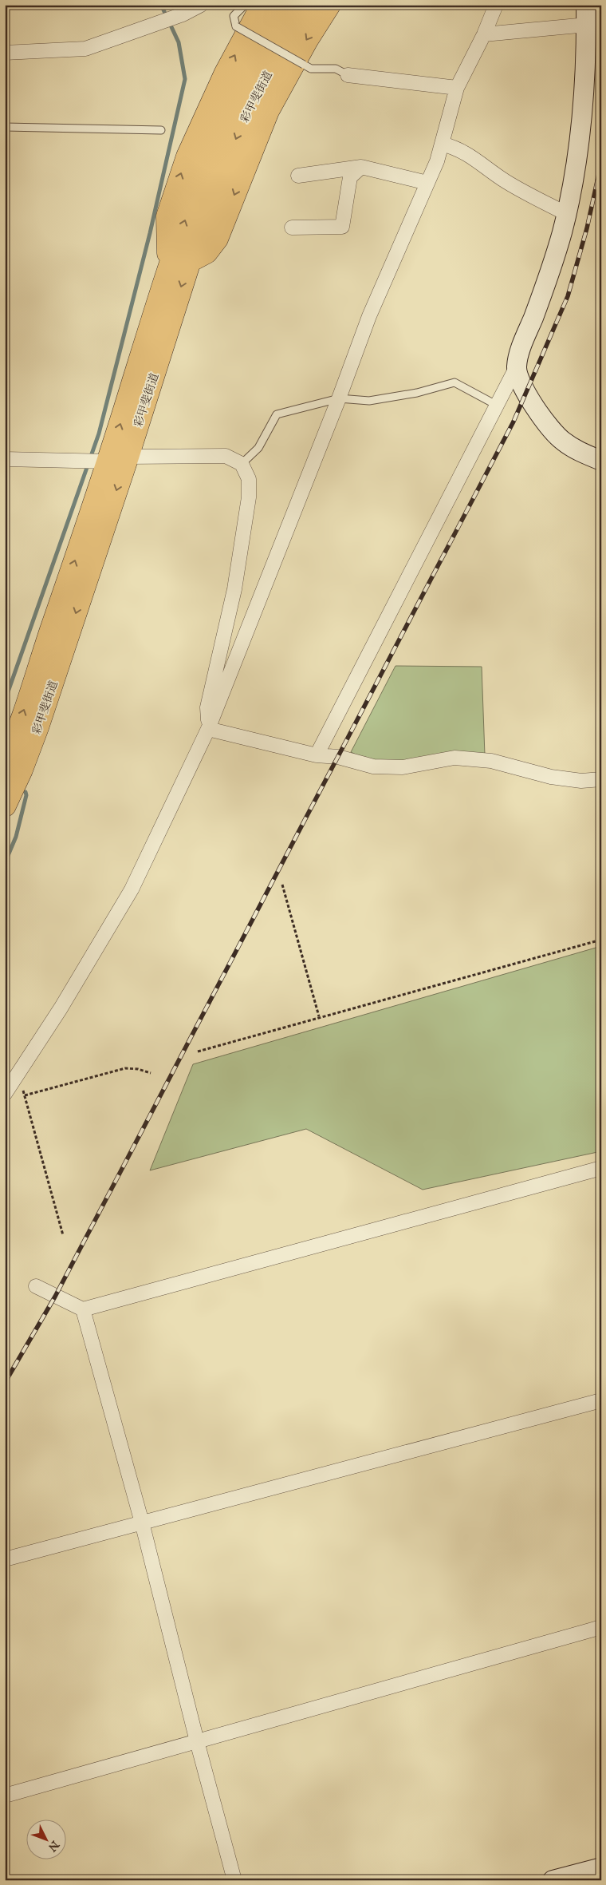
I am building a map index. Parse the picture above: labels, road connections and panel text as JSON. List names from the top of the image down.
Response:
{
  "streets": {
    "highway": ["彩甲斐街道"]
  },
  "north": "bottom right"
}
